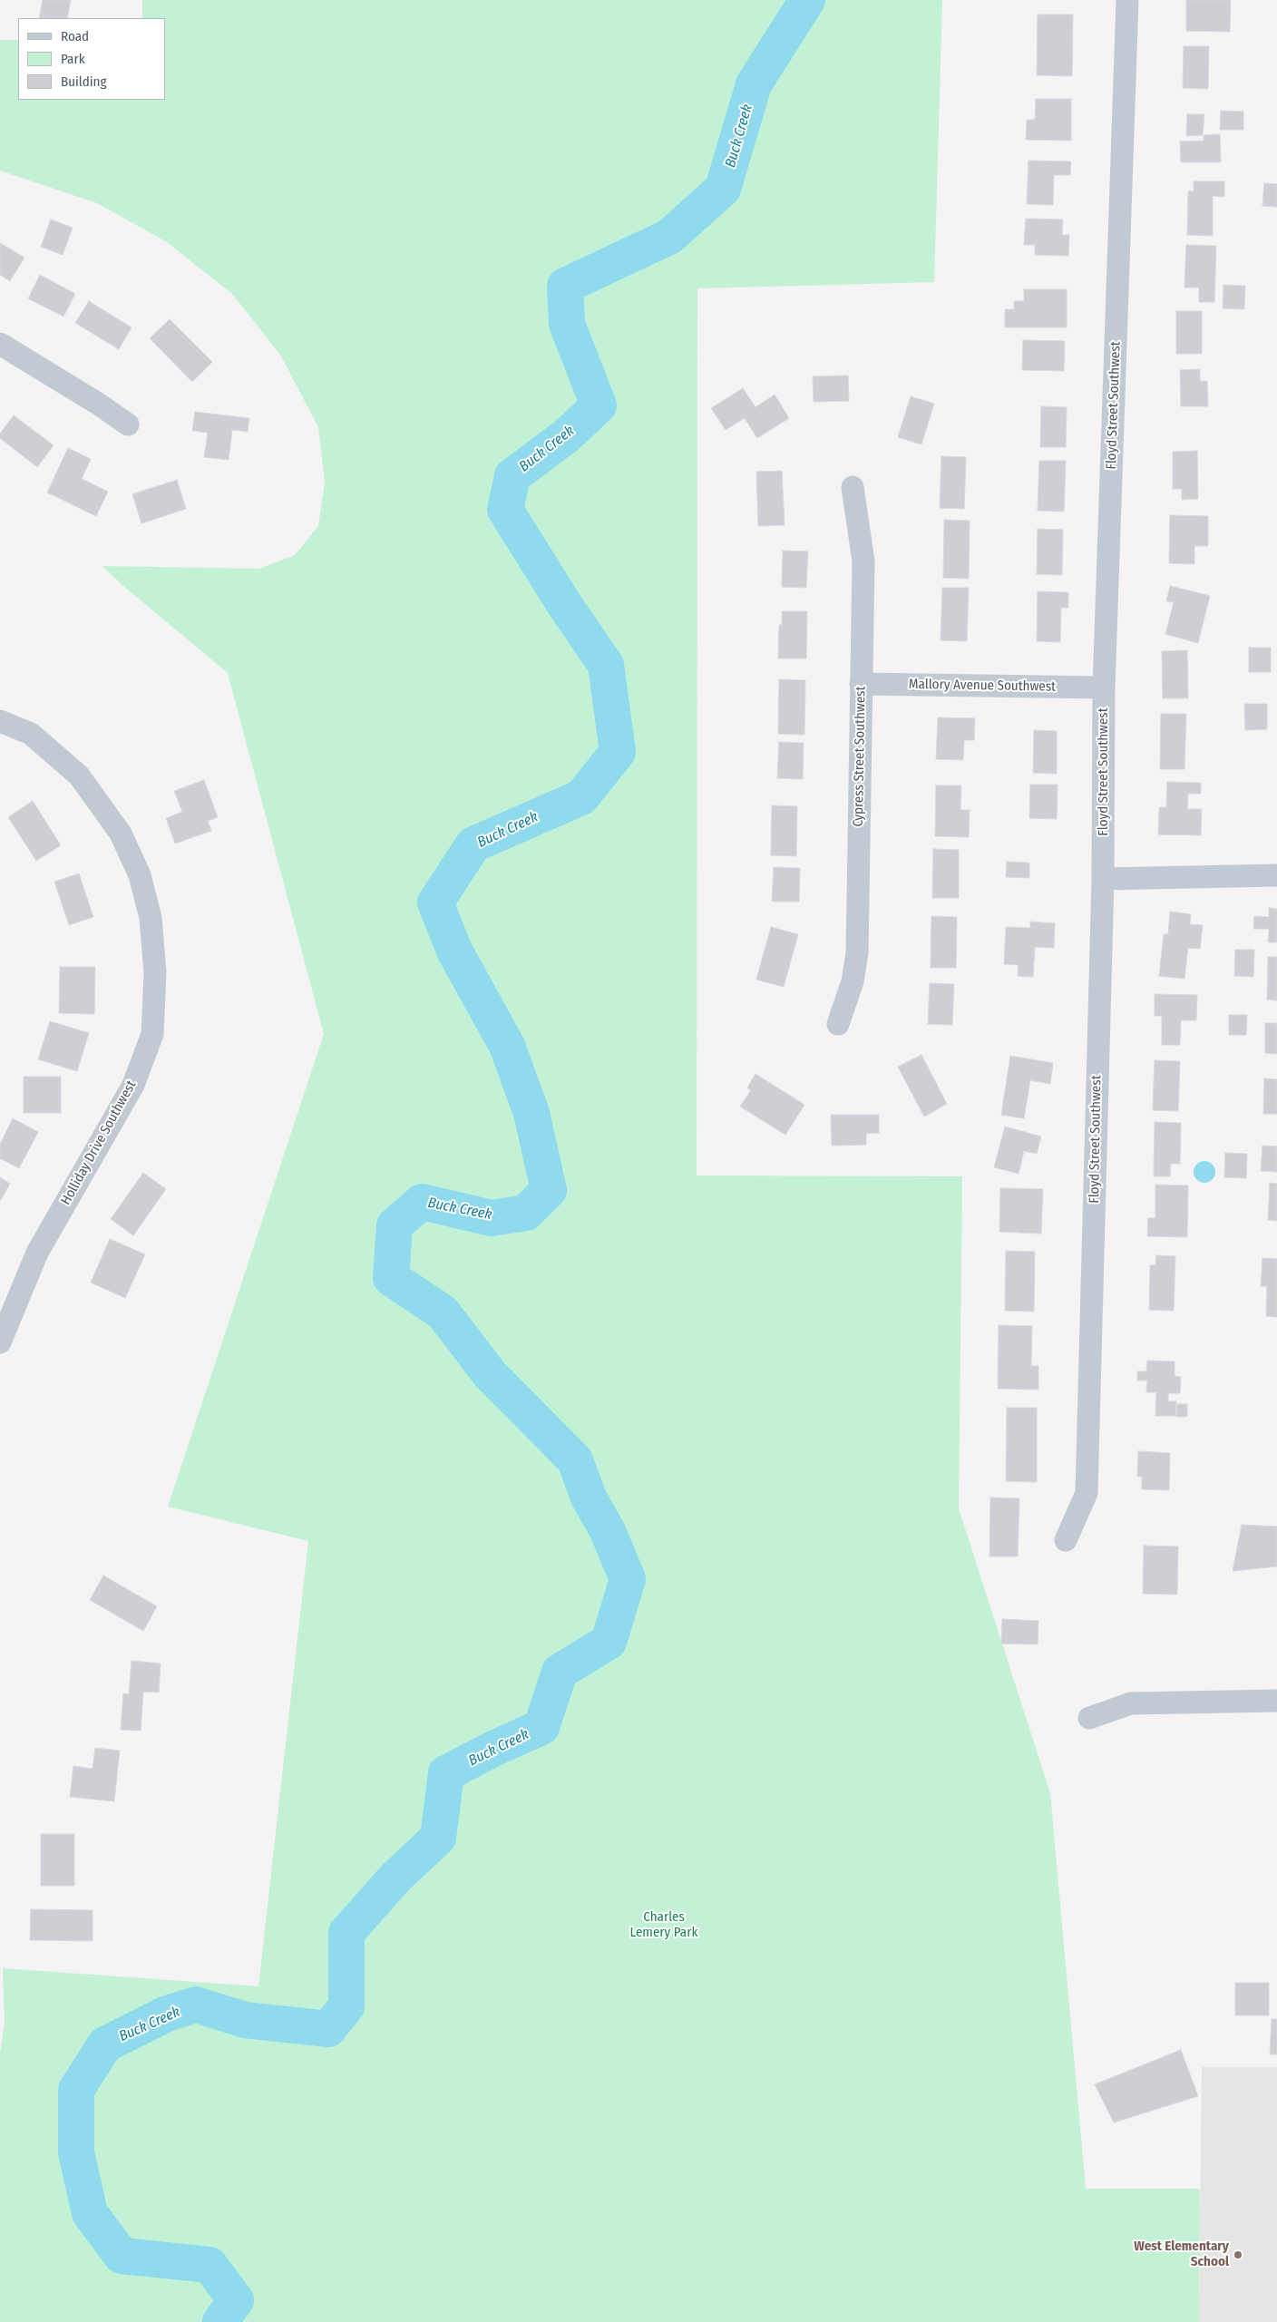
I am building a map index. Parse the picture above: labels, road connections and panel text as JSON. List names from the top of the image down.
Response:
{
  "streets": {
    "street": [
      "Floyd Street Southwest",
      "Mallory Avenue Southwest",
      "Cypress Street Southwest",
      "Holliday Drive Southwest"
    ]
  },
  "crossings": [
    ["Floyd Street Southwest", "Mallory Avenue Southwest"],
    ["Mallory Avenue Southwest", "Cypress Street Southwest"]
  ],
  "water": ["Buck Creek"],
  "parks": ["Charles Lemery Park"],
  "places": ["West Elementary School"],
  "legend": ["Road", "Park", "Building"]
}
